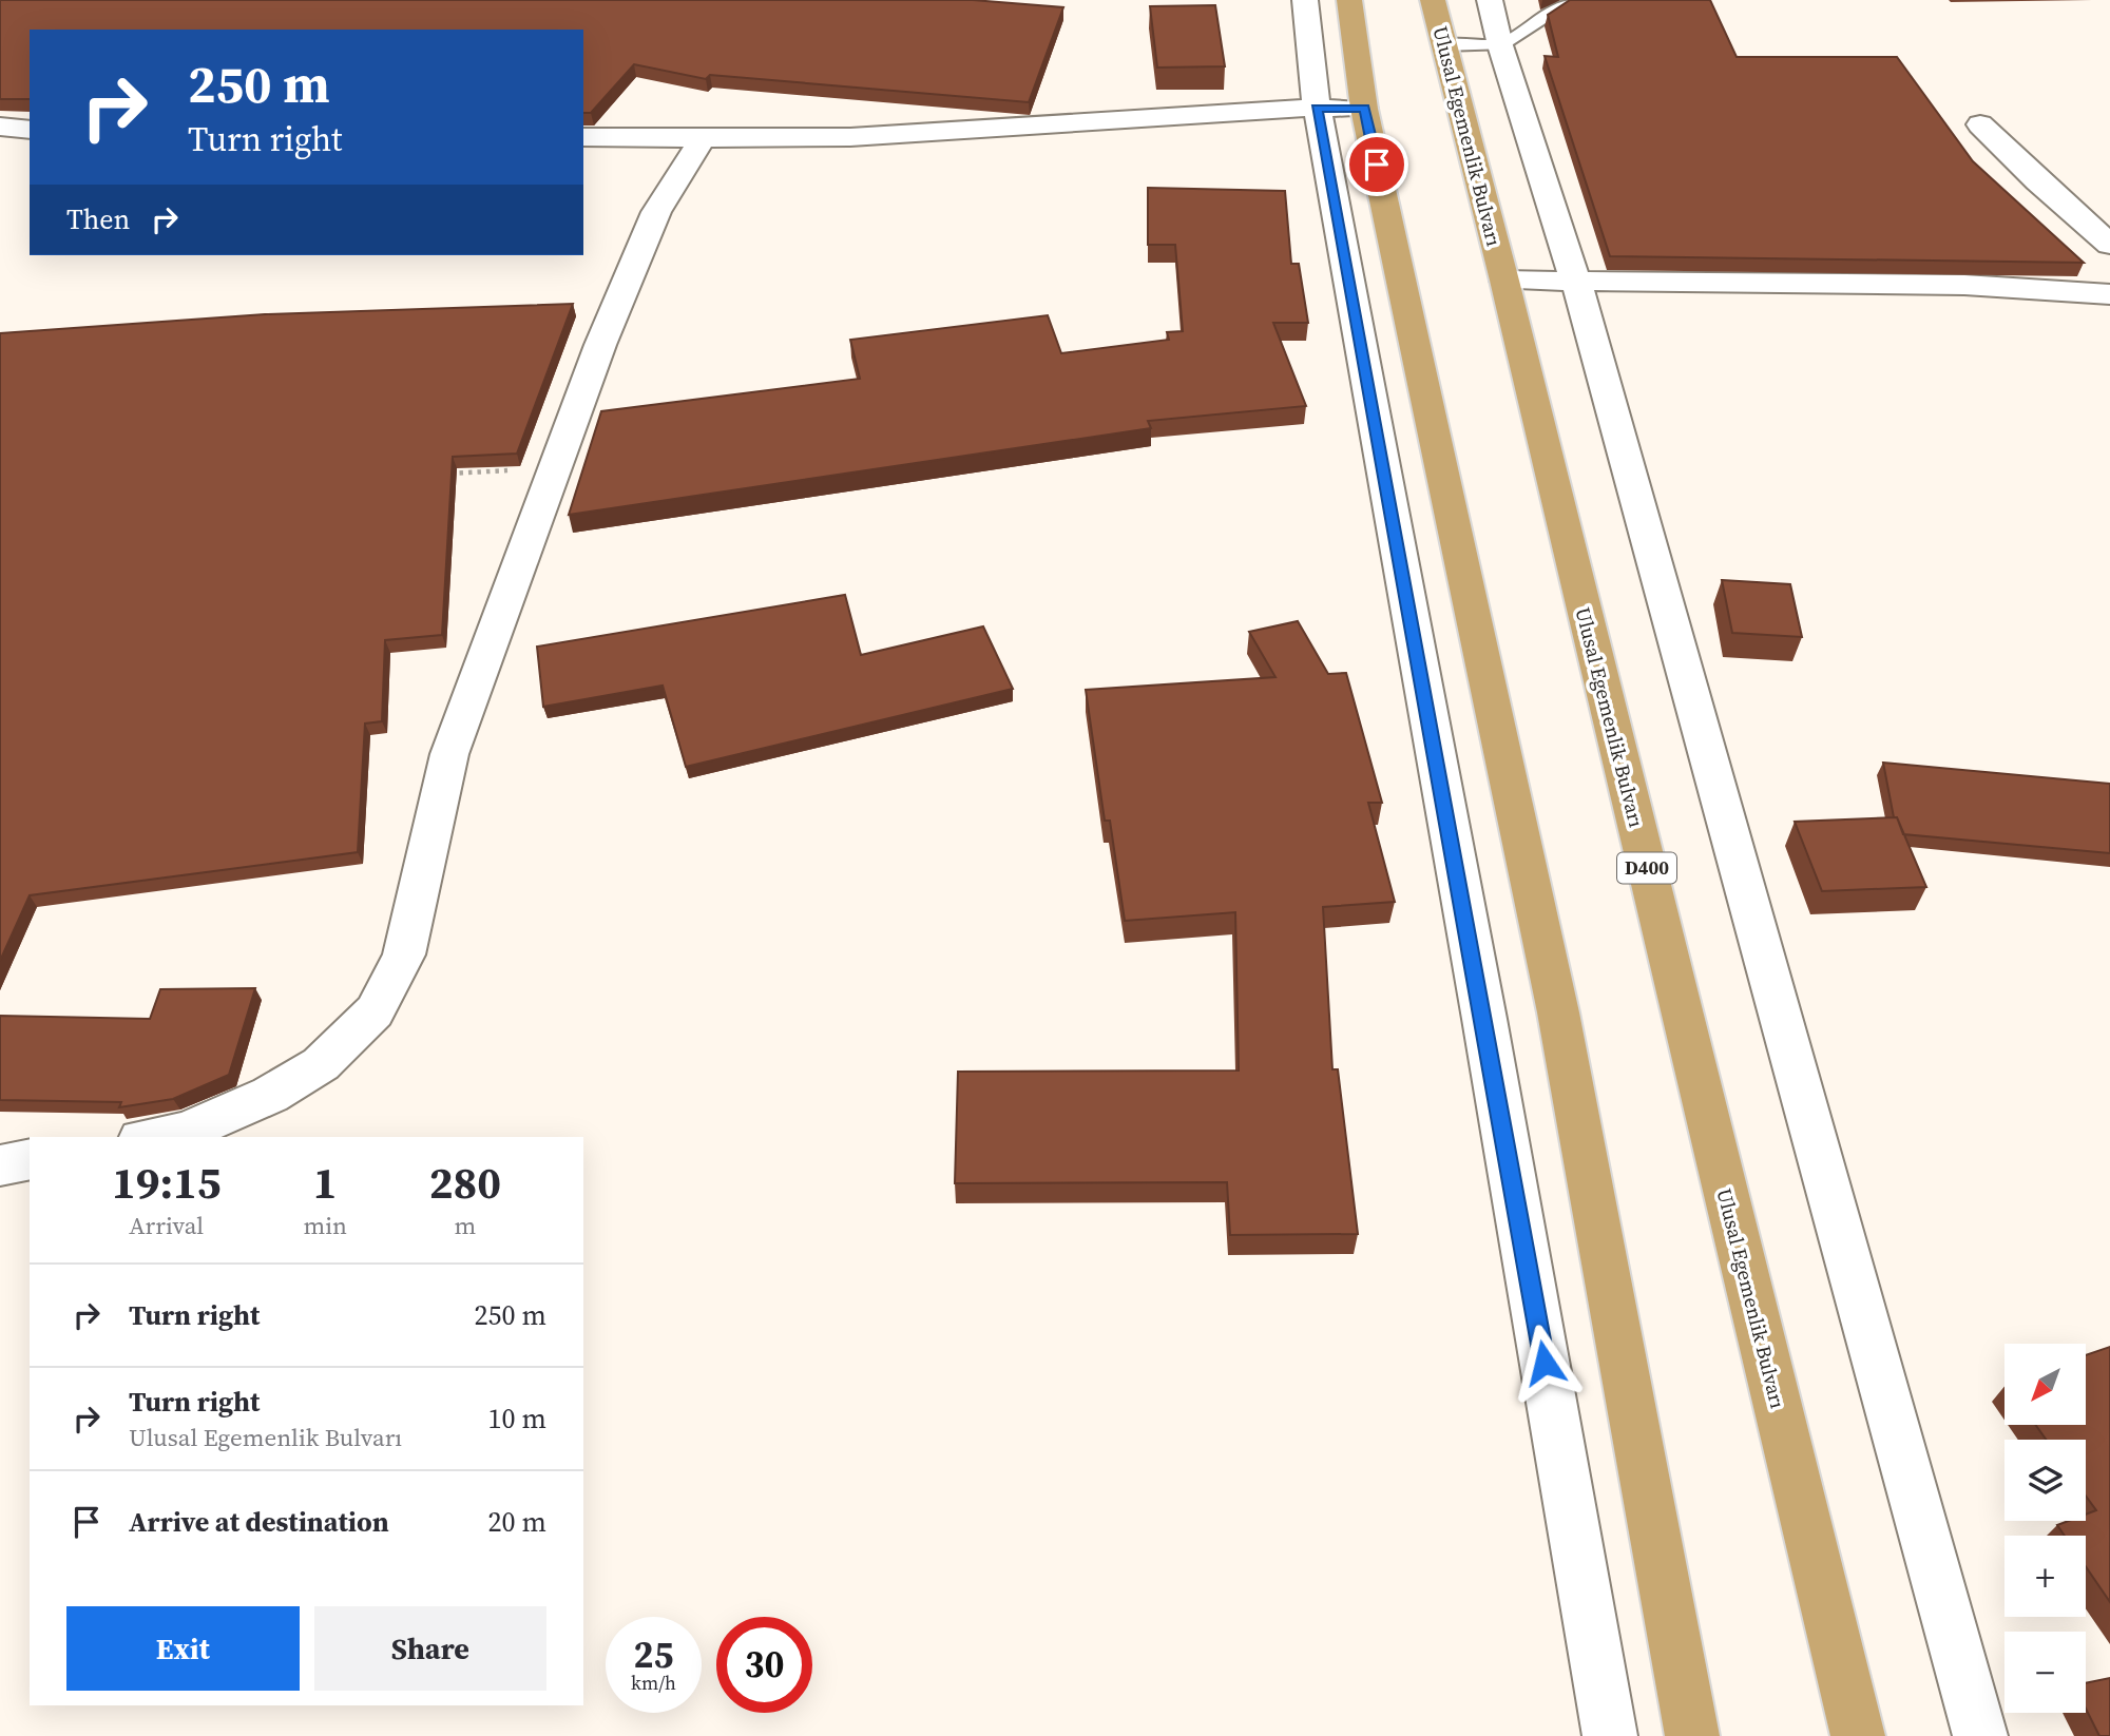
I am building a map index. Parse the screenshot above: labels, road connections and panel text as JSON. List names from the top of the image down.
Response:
{
  "streets": {
    "highway": ["Ulusal Egemenlik Bulvarı", "D400"]
  },
  "north": "bottom left",
  "page": {
    "turn": ["250 m", "Turn right"],
    "then": "Then",
    "eta": [
      "19:15",
      "Arrival",
      "1",
      "min",
      "280",
      "m"
    ],
    "list": [
      {
        "name": "Turn right",
        "value": "250 m"
      },
      {
        "name": "Turn right",
        "note": "Ulusal Egemenlik Bulvarı",
        "value": "10 m"
      },
      {
        "name": "Arrive at destination",
        "value": "20 m"
      }
    ],
    "map_buttons": ["+", "−"],
    "buttons": ["Exit", "Share"],
    "speed": "25 km/h",
    "limit": "30"
  }
}
